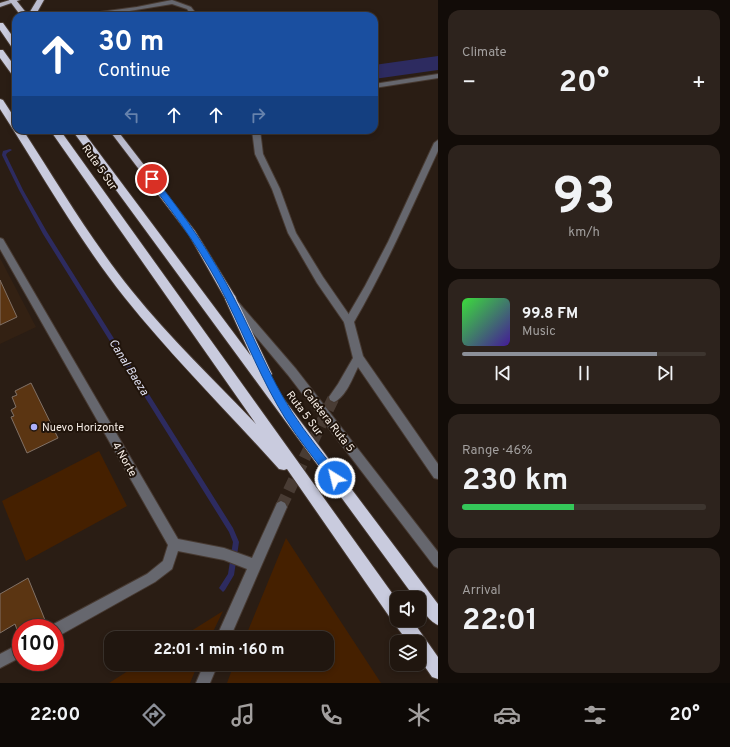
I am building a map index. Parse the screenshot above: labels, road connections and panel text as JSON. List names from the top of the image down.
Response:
{
  "streets": {
    "highway": ["Ruta 5 Sur"],
    "street": ["Caletera Ruta 5", "4 Norte"]
  },
  "water": ["Canal Baeza"],
  "places": ["Nuevo Horizonte"],
  "page": {
    "tile": [
      "Climate",
      ["93", "km/h"],
      ["Range · 46%", "230 km"],
      ["Arrival", "22:01"]
    ],
    "turn": ["30 m", "Continue"],
    "heat": ["−", "20°", "+"],
    "song": ["99.8 FM", "Music"],
    "limit": "100",
    "trip": "22:01 · 1 min · 160 m",
    "tabs": ["22:00", "20°"]
  }
}
